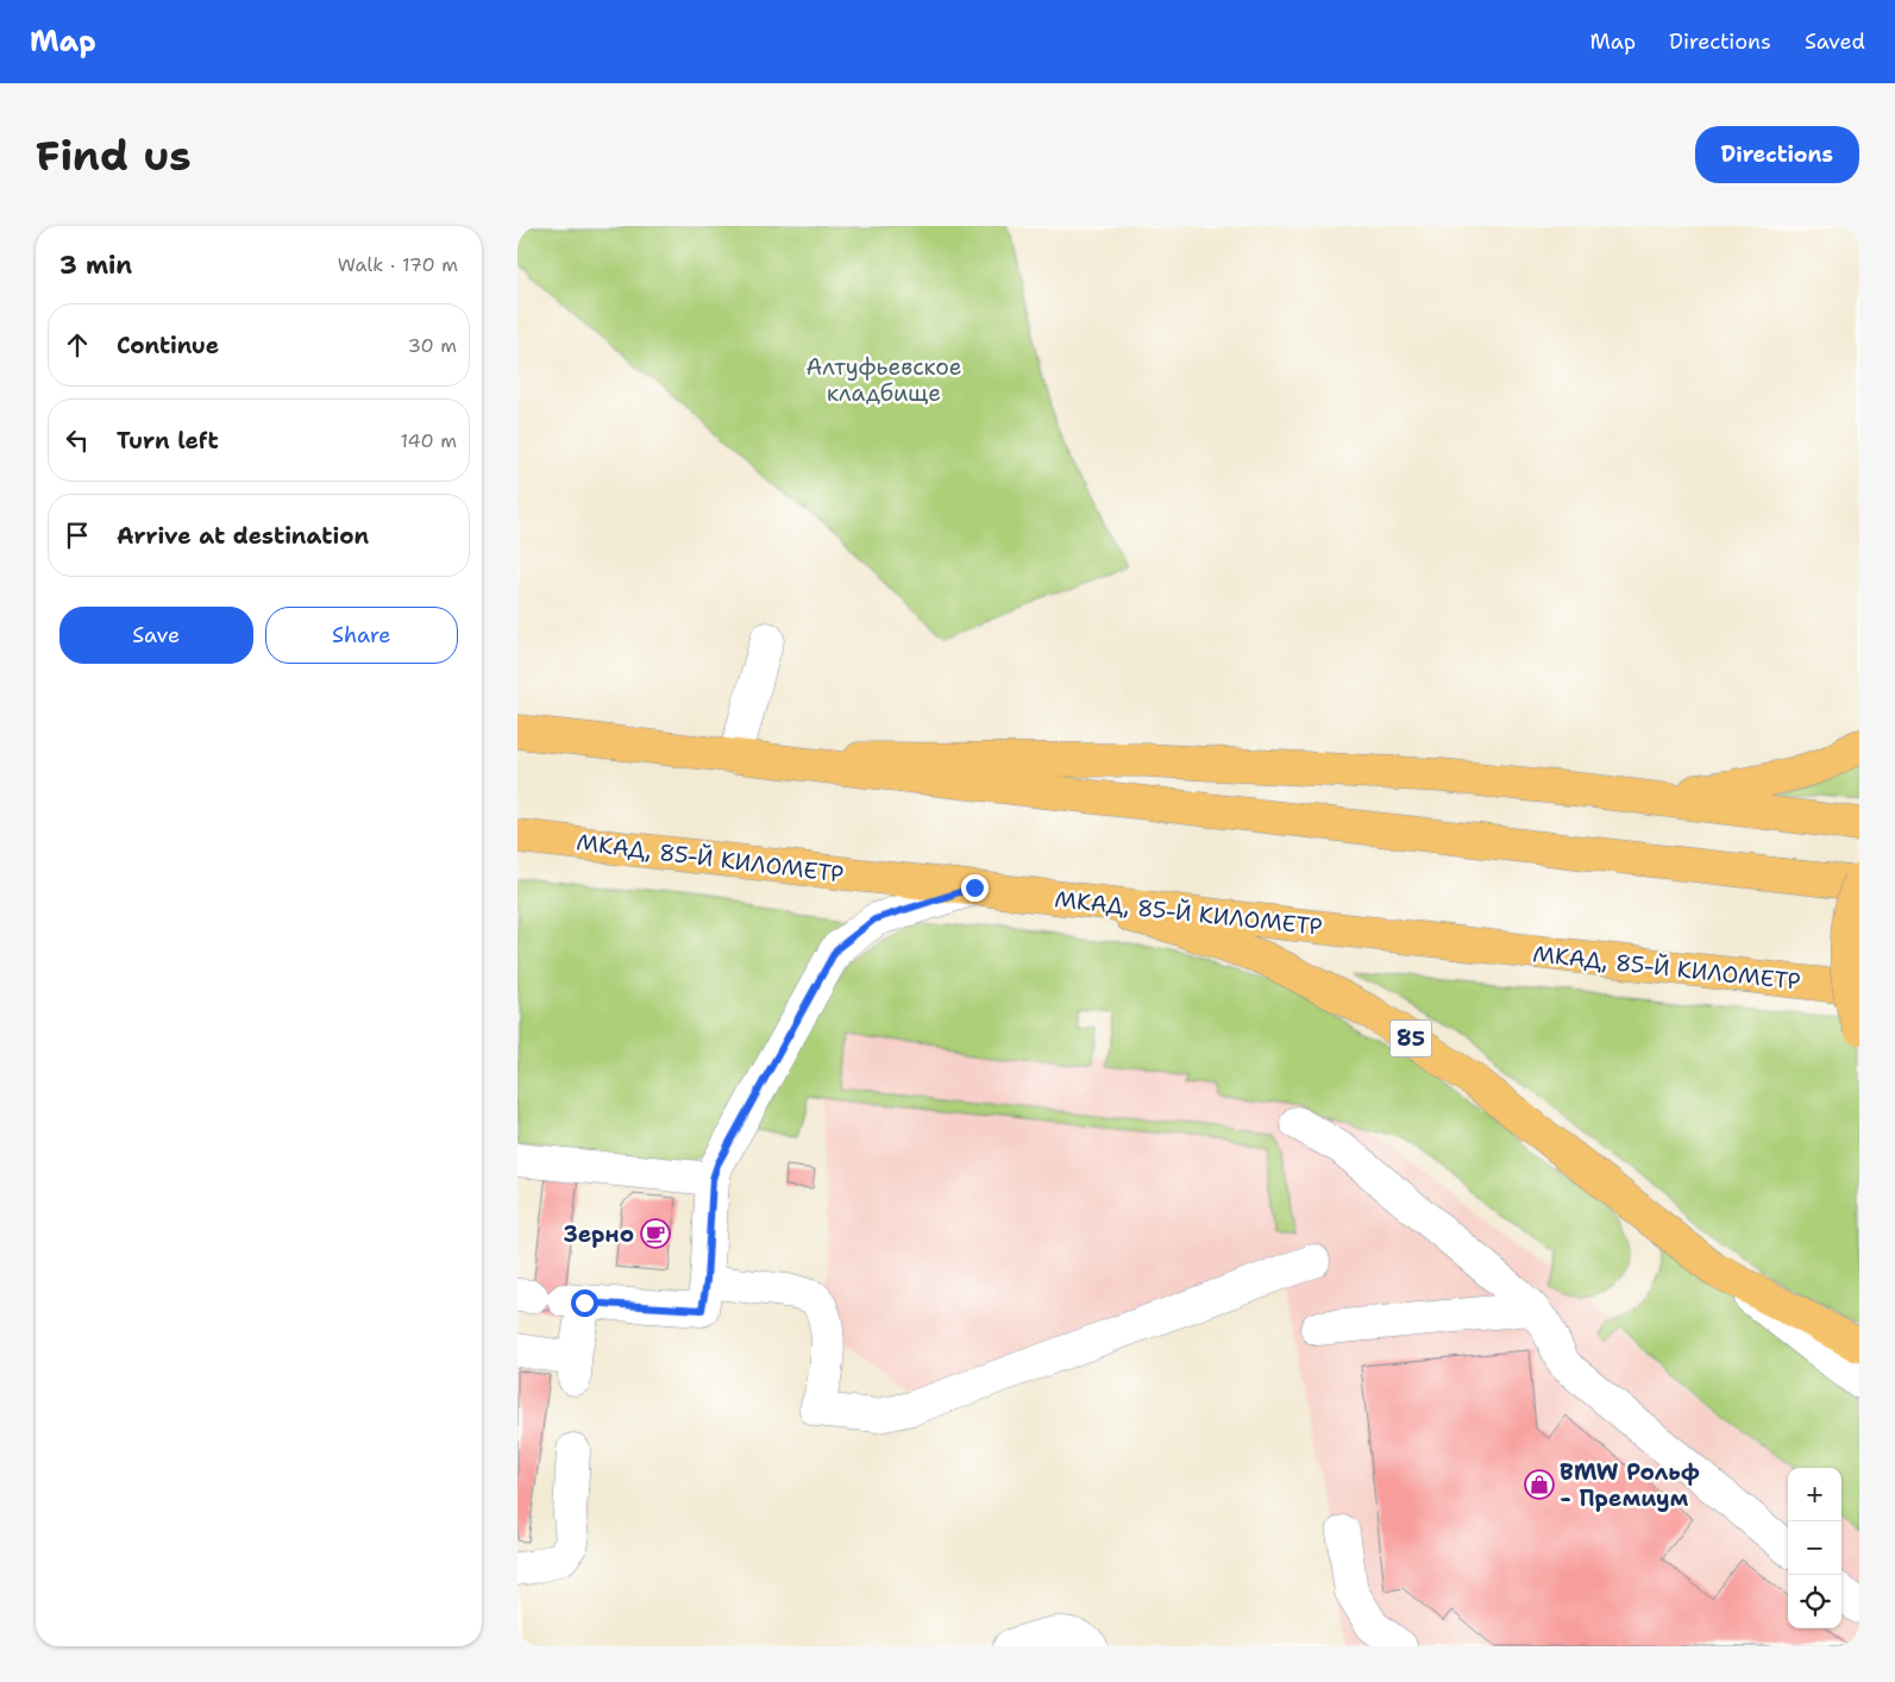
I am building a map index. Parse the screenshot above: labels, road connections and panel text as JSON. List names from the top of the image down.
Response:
{
  "streets": {
    "main road": ["МКАД, 85-Й КИЛОМЕТР", "85"]
  },
  "crossings": [
    ["МКАД, 85-Й КИЛОМЕТР", "85"]
  ],
  "parks": ["Алтуфьевское кладбище"],
  "places": {
    "cafe": ["Зерно"],
    "shop": ["BMW Рольф - Премиум"]
  },
  "page": {
    "header": "Map",
    "nav": ["Map", "Directions", "Saved"],
    "buttons": [
      "Directions",
      ["Save", "Share"]
    ],
    "title": "Find us",
    "heading": ["3 min", "Walk · 170 m"],
    "list": [
      ["Continue", "30 m"],
      ["Turn left", "140 m"],
      "Arrive at destination"
    ],
    "map_buttons": ["+", "−"]
  }
}
